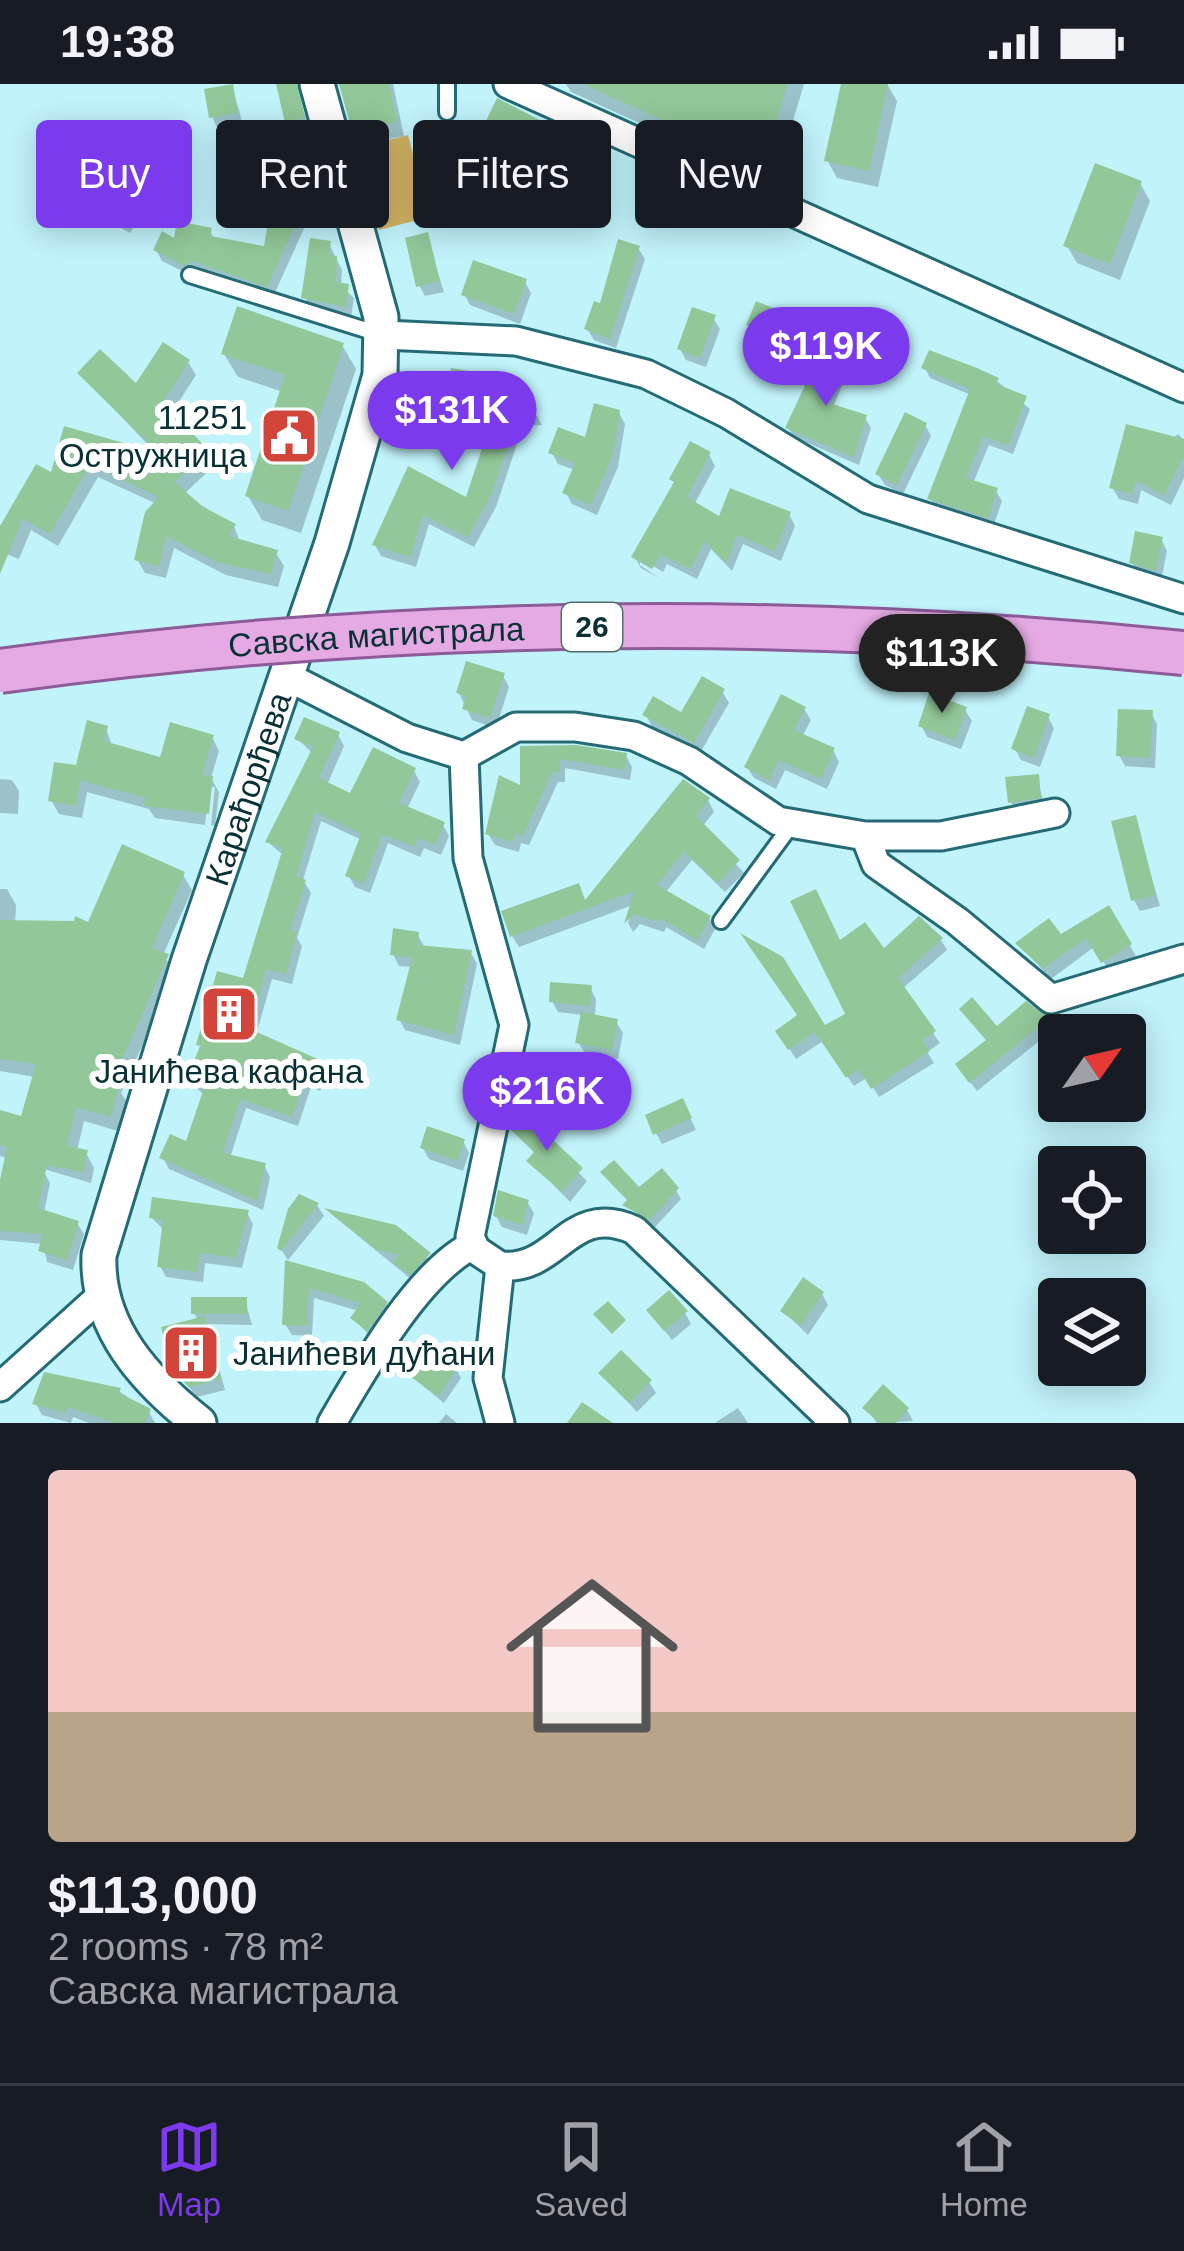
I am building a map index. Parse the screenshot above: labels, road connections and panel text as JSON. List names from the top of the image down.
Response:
{
  "streets": {
    "main road": ["26", "Савска магистрала"],
    "street": ["Карађорђева"]
  },
  "places": {
    "public building": ["11251 Остружница"],
    "building": ["Јанићева кафана", "Јанићеви дућани"]
  },
  "north": "top right",
  "page": {
    "status": "19:38",
    "chip": [
      "Buy",
      "Rent",
      "Filters",
      "New"
    ],
    "price": [
      "$119K",
      "$131K",
      "$113K",
      "$216K"
    ],
    "list": [
      {
        "name": "$113,000",
        "note": "2 rooms · 78 m² · Савска магистрала"
      }
    ],
    "tabs": ["Map", "Saved", "Home"]
  }
}
